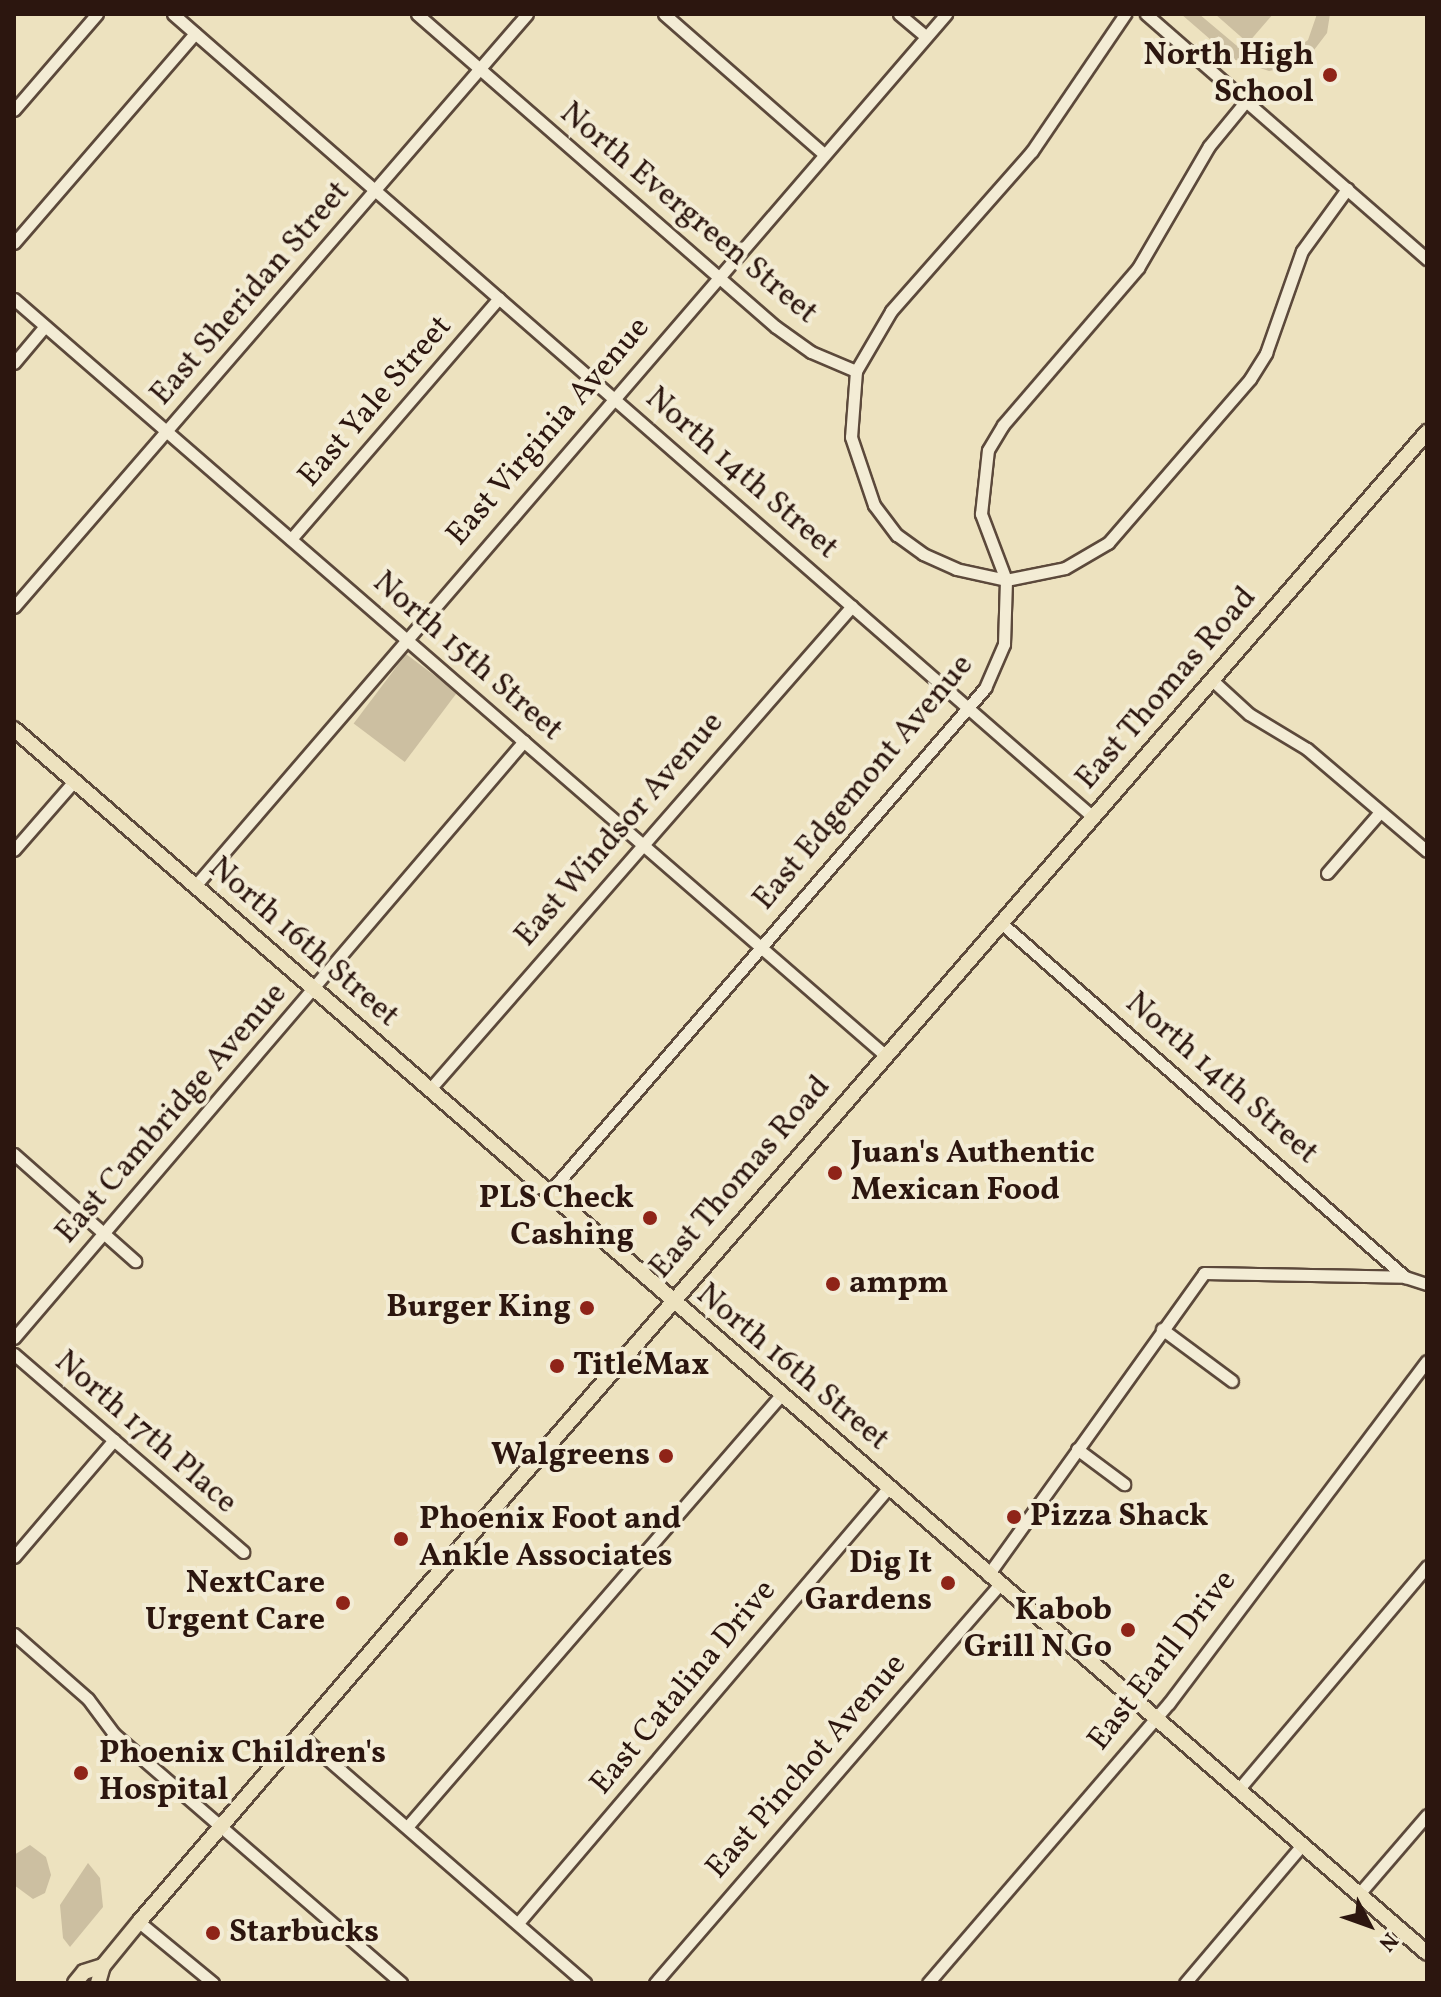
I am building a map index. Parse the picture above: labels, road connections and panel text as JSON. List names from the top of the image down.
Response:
{
  "streets": {
    "main road": ["East Thomas Road", "North 16th Street"],
    "street": [
      "North Evergreen Street",
      "East Sheridan Street",
      "East Yale Street",
      "East Virginia Avenue",
      "North 14th Street",
      "North 15th Street",
      "East Edgemont Avenue",
      "East Windsor Avenue",
      "East Cambridge Avenue",
      "North 17th Place",
      "East Earll Drive",
      "East Catalina Drive",
      "East Pinchot Avenue"
    ]
  },
  "crossings": [
    ["North Evergreen Street", "East Sheridan Street"],
    ["North Evergreen Street", "East Virginia Avenue"],
    ["East Sheridan Street", "North 14th Street"],
    ["East Sheridan Street", "North 15th Street"],
    ["East Yale Street", "North 14th Street"],
    ["East Yale Street", "North 15th Street"],
    ["East Virginia Avenue", "North 14th Street"],
    ["East Virginia Avenue", "North 15th Street"],
    ["East Virginia Avenue", "North 16th Street"],
    ["North 14th Street", "East Thomas Road"],
    ["North 14th Street", "East Edgemont Avenue"],
    ["North 14th Street", "East Windsor Avenue"],
    ["North 14th Street", "East Pinchot Avenue"],
    ["North 15th Street", "East Thomas Road"],
    ["North 15th Street", "East Edgemont Avenue"],
    ["North 15th Street", "East Windsor Avenue"],
    ["North 15th Street", "East Cambridge Avenue"],
    ["East Thomas Road", "North 16th Street"],
    ["East Edgemont Avenue", "North 16th Street"],
    ["East Windsor Avenue", "North 16th Street"],
    ["North 16th Street", "East Cambridge Avenue"],
    ["North 16th Street", "East Earll Drive"],
    ["North 16th Street", "East Catalina Drive"],
    ["North 16th Street", "East Pinchot Avenue"]
  ],
  "places": [
    "North High School",
    "Juan's Authentic Mexican Food",
    "PLS Check Cashing",
    "ampm",
    "Burger King",
    "TitleMax",
    "Walgreens",
    "Pizza Shack",
    "Phoenix Foot and Ankle Associates",
    "Dig It Gardens",
    "NextCare Urgent Care",
    "Kabob Grill N Go",
    "Phoenix Children's Hospital",
    "Starbucks"
  ],
  "north": "bottom right"
}
